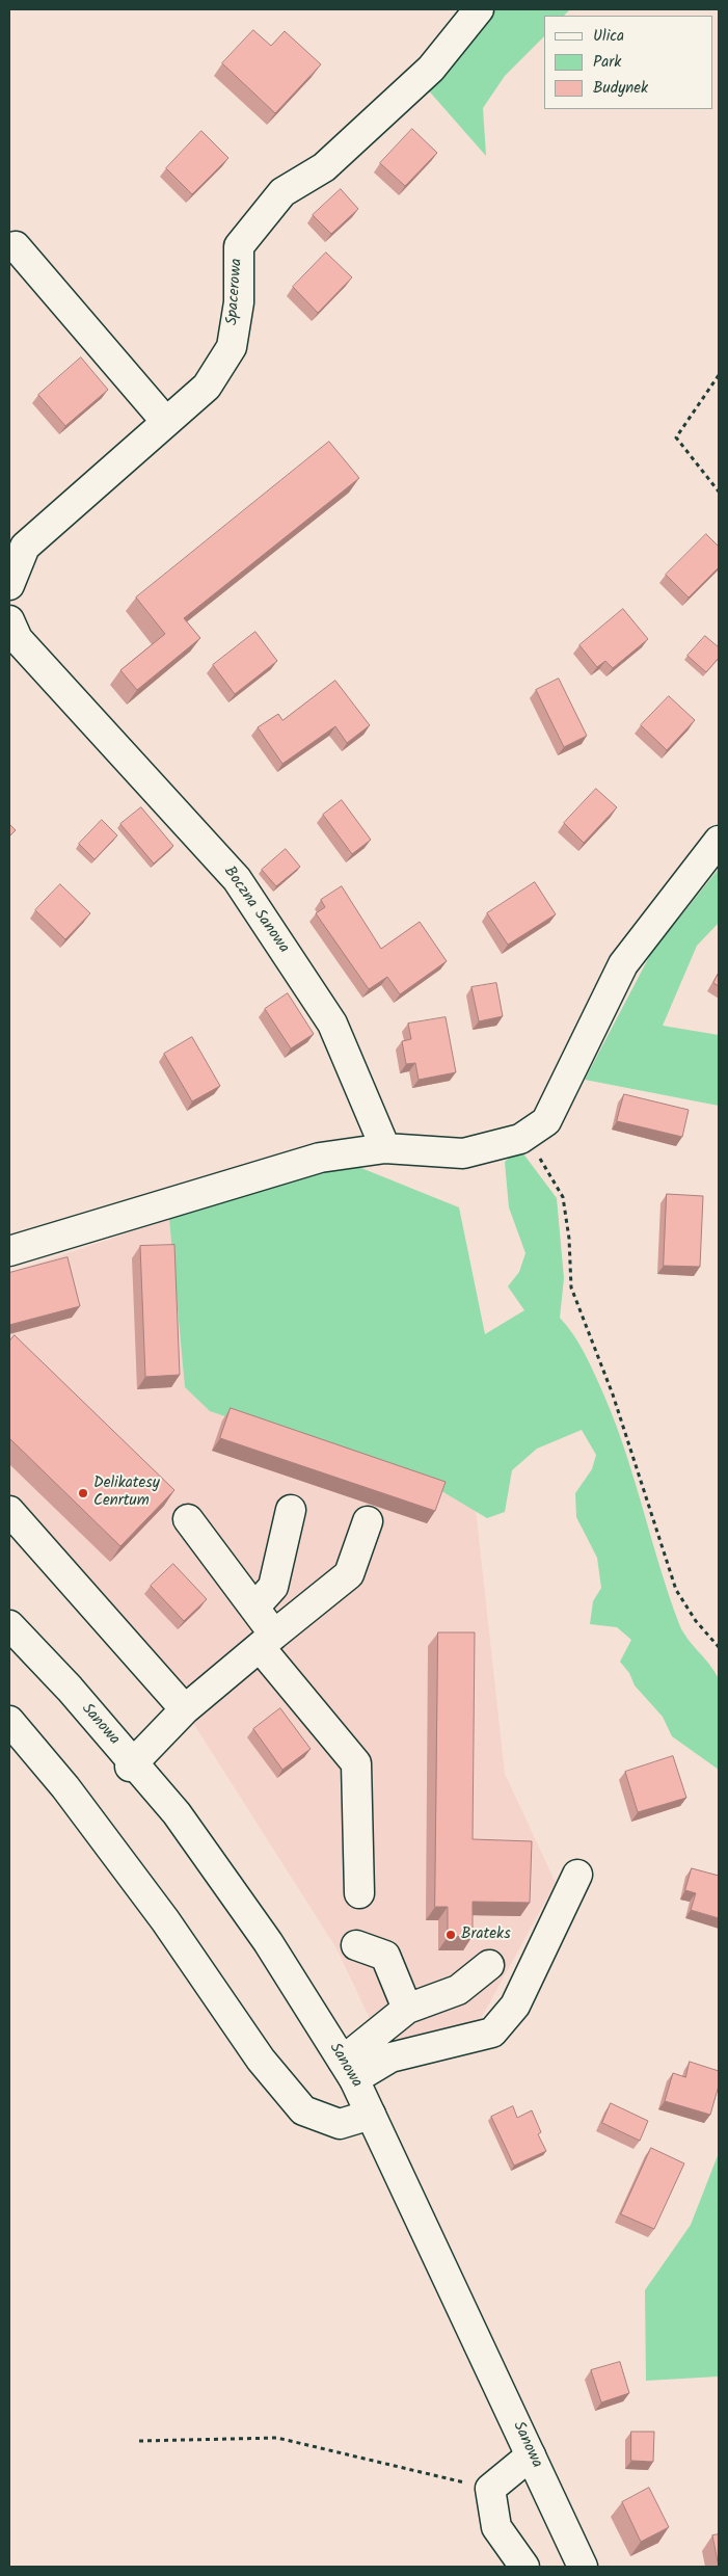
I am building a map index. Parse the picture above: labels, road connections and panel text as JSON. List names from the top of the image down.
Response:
{
  "streets": {
    "street": ["Spacerowa", "Boczna Sanowa", "Sanowa"]
  },
  "places": ["Delikatesy Cenrtum", "Brateks"],
  "legend": ["Ulica", "Park", "Budynek"]
}
